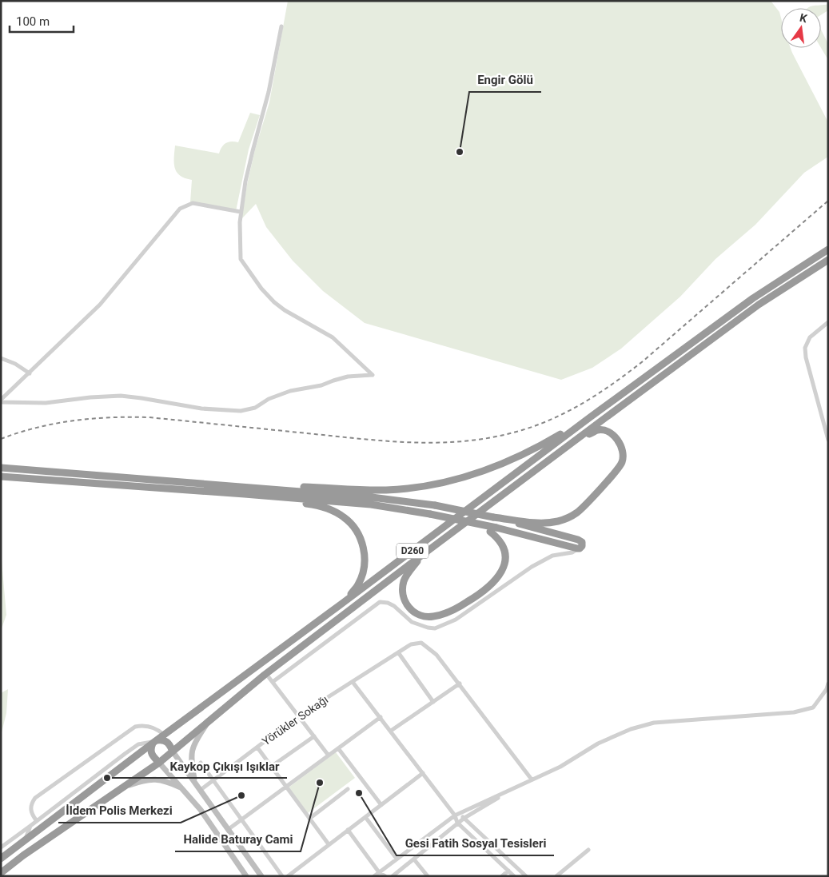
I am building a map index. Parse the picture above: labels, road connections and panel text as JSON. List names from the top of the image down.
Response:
{
  "streets": {
    "highway": ["D260"],
    "street": ["Yörükler Sokağı"]
  },
  "places": [
    "Engir Gölü",
    "Kaykop Çıkışı Işıklar",
    "Halide Baturay Cami",
    "Gesi Fatih Sosyal Tesisleri",
    "İldem Polis Merkezi"
  ],
  "scale_bar": "100 m",
  "north": "top"
}
